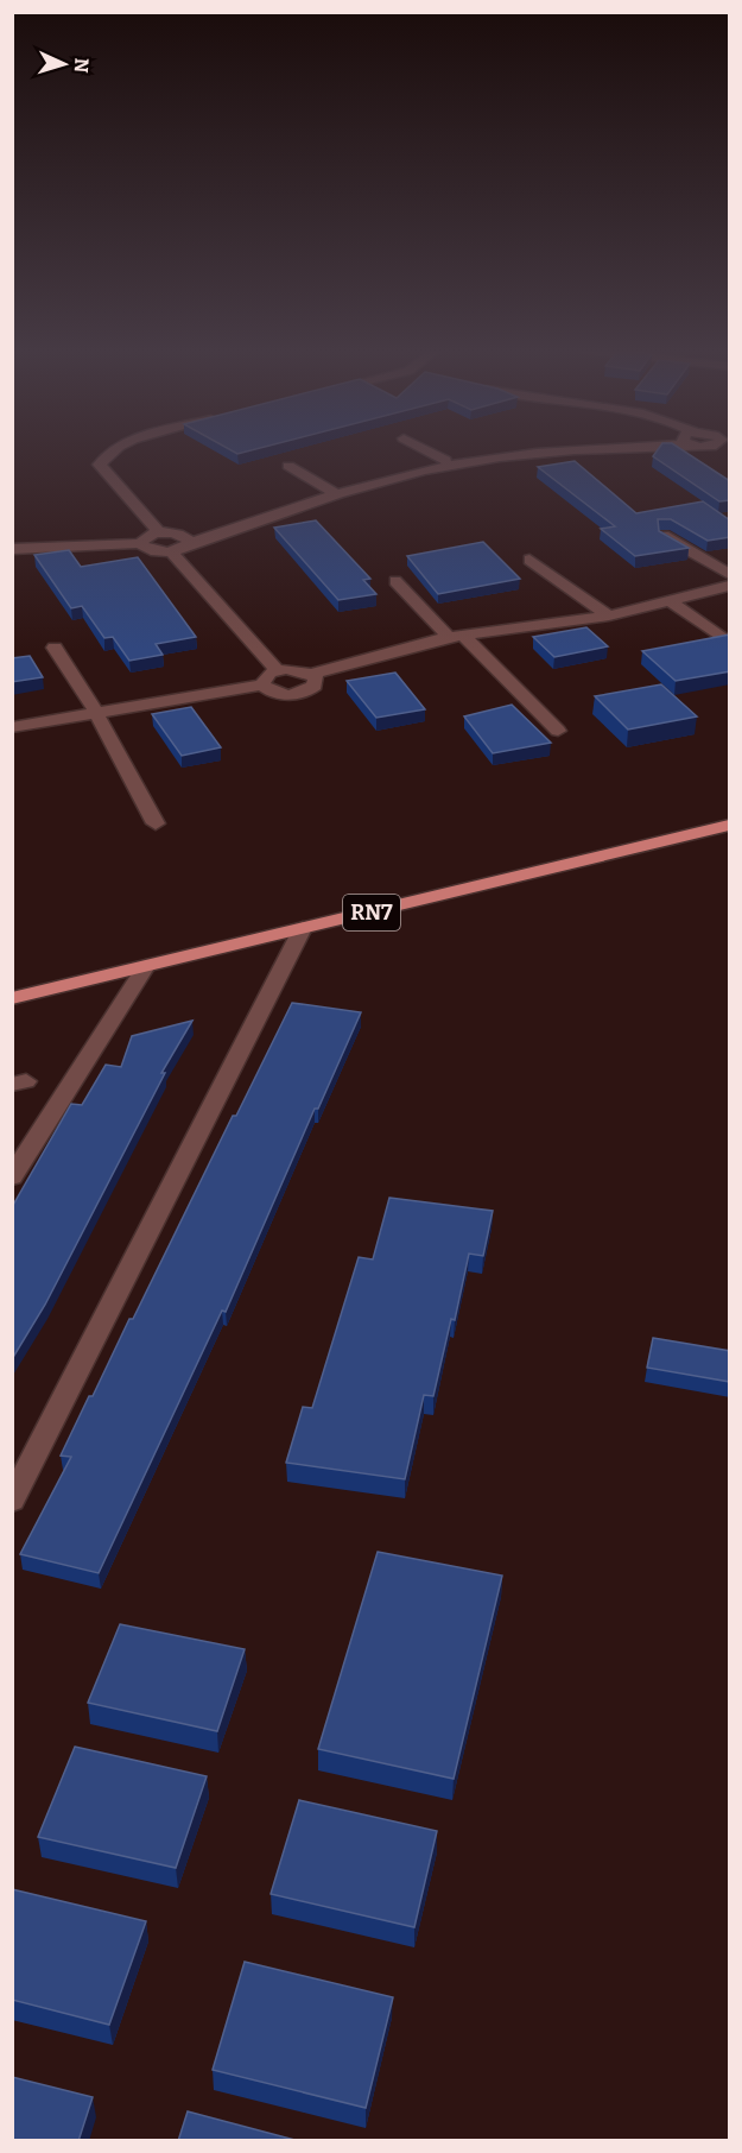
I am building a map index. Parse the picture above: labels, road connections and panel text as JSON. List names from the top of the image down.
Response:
{
  "streets": {
    "main road": ["RN7"]
  },
  "north": "right"
}
